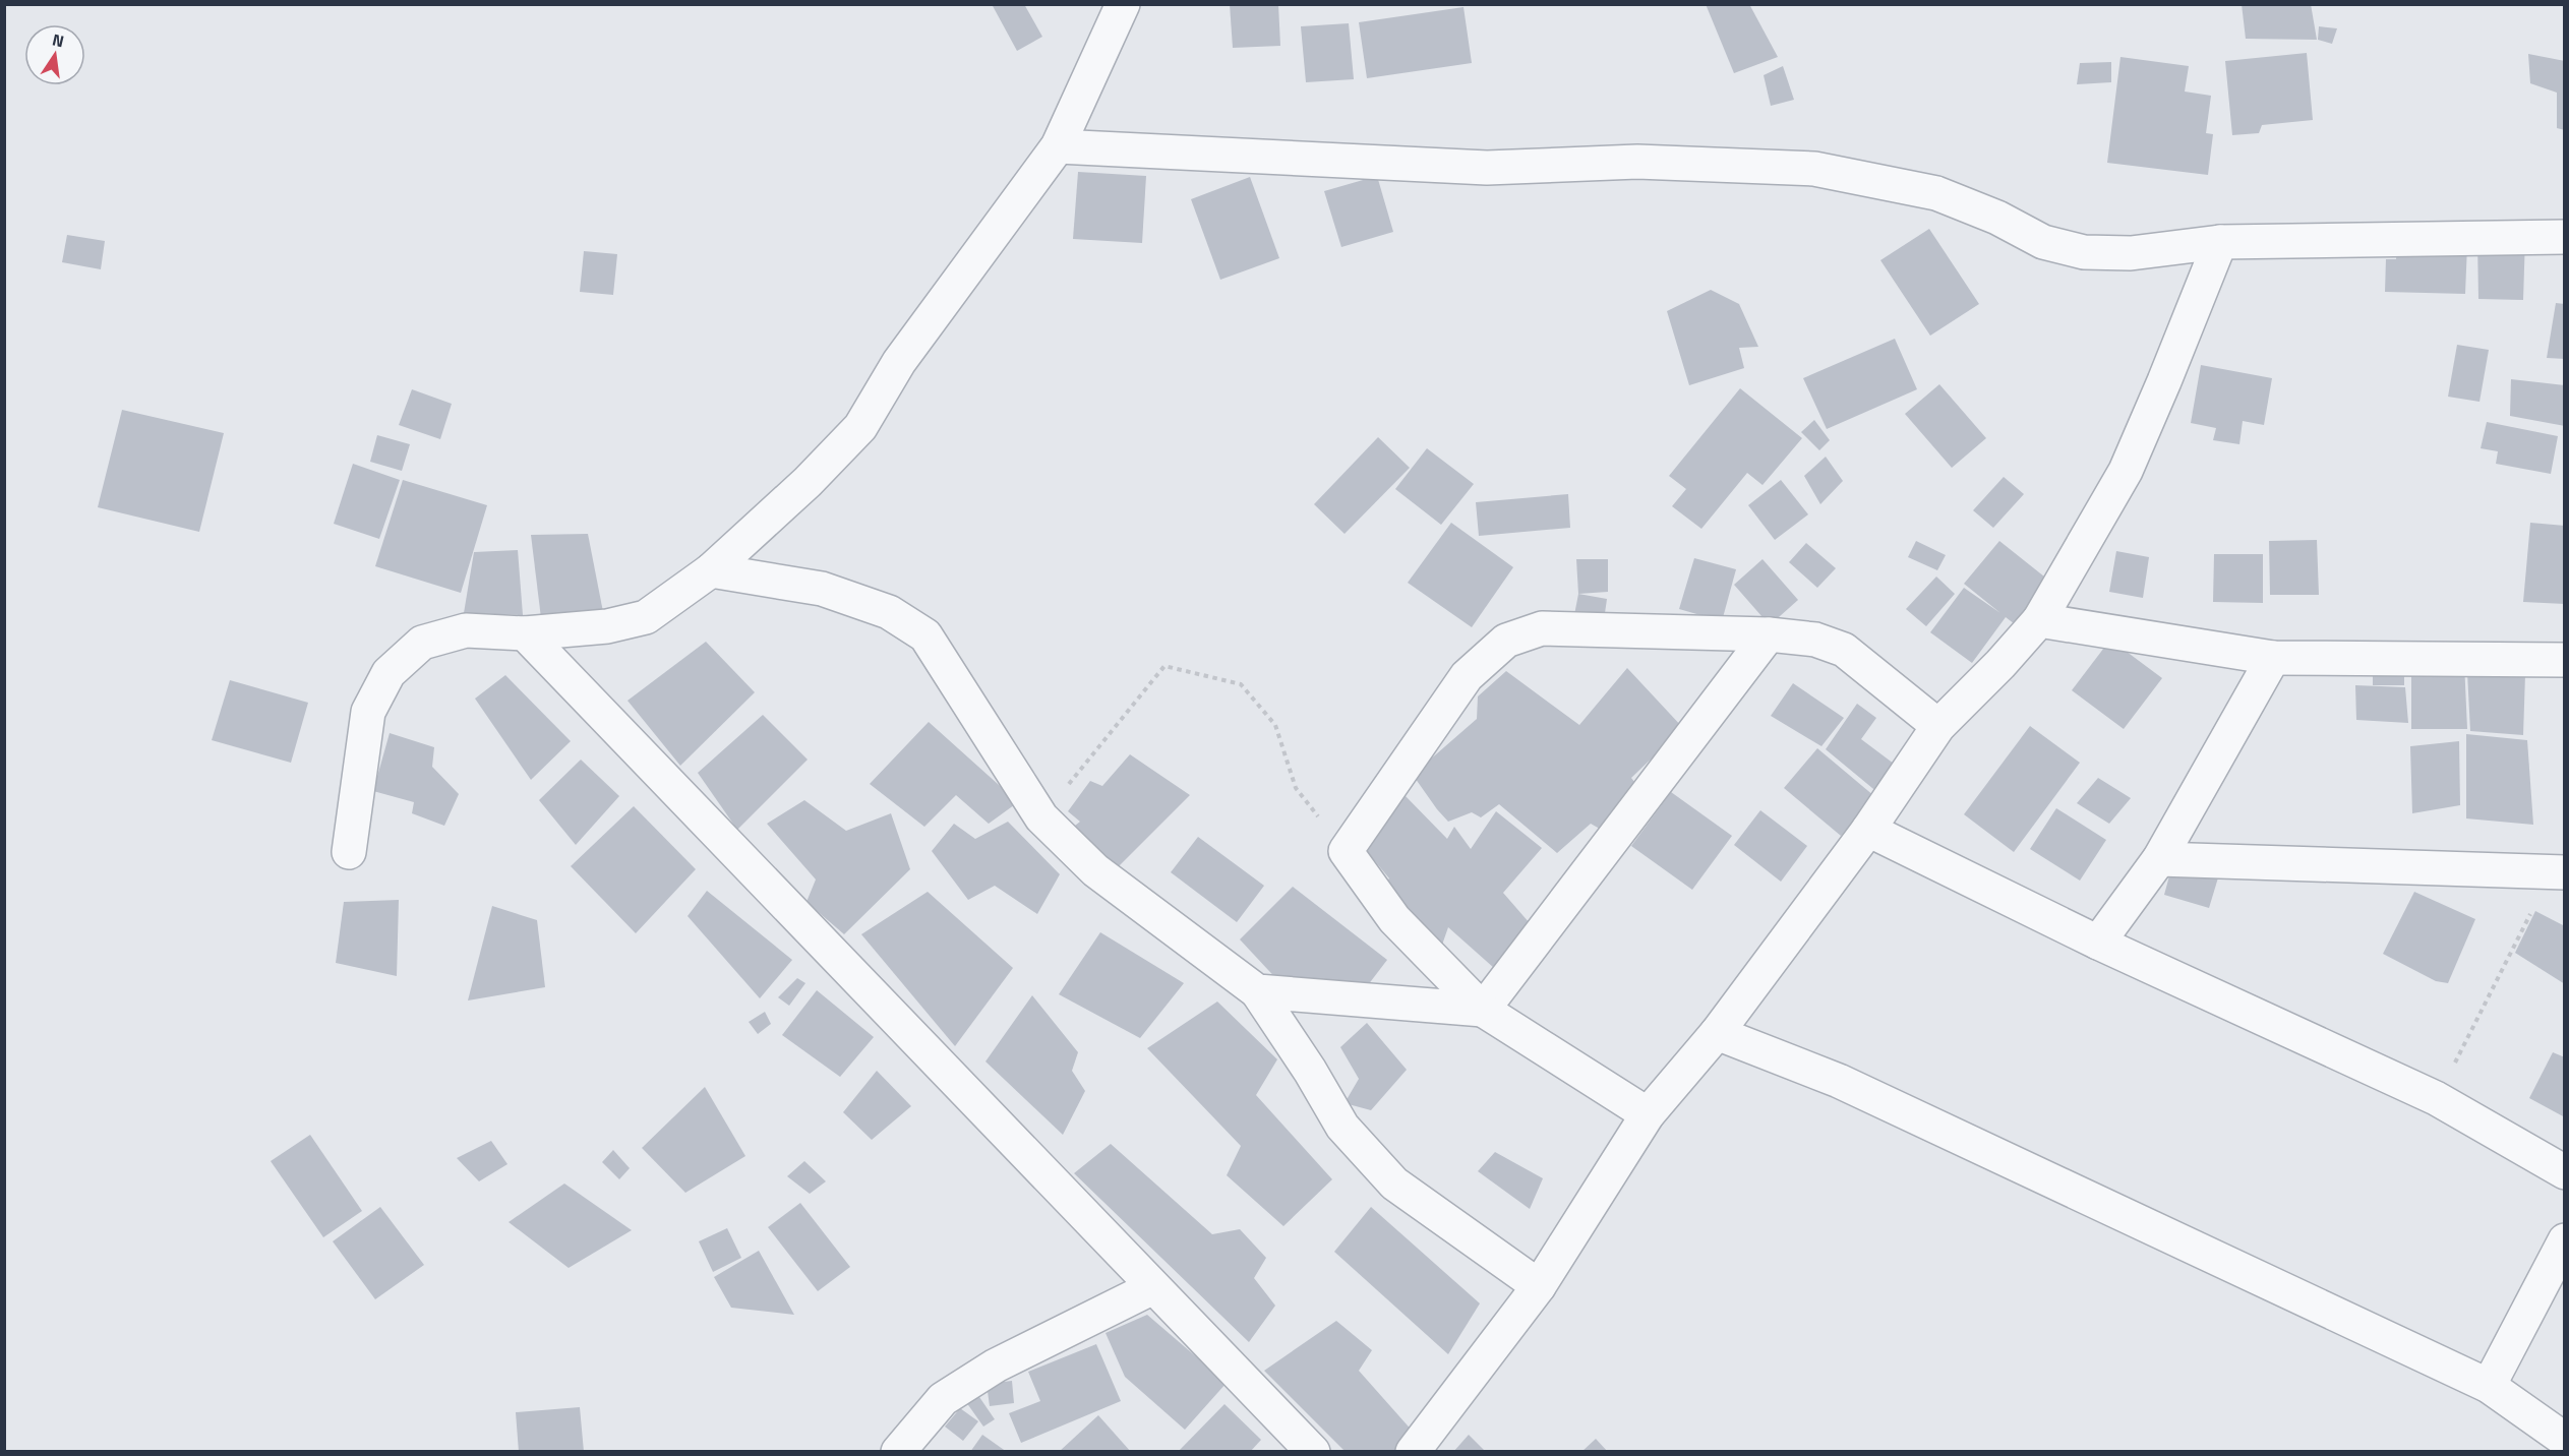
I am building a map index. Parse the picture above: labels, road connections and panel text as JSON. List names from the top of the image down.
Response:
{
  "north": "top"
}
